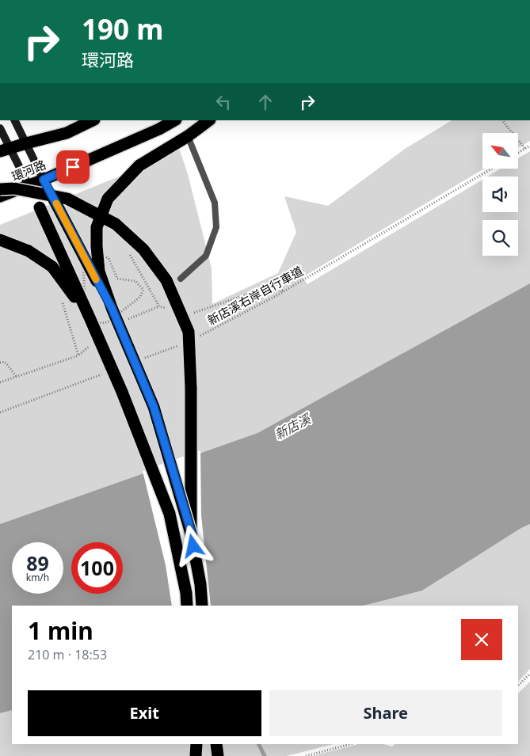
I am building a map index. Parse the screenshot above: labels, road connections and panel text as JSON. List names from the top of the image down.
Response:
{
  "streets": {
    "highway": ["環河路"],
    "path": ["新店溪右岸自行車道"]
  },
  "water": ["新店溪"],
  "north": "top left",
  "page": {
    "turn": ["190 m", "環河路"],
    "speed": "89 km/h",
    "limit": "100",
    "heading": ["1 min", "210 m · 18:53"],
    "buttons": ["Exit", "Share"]
  }
}
